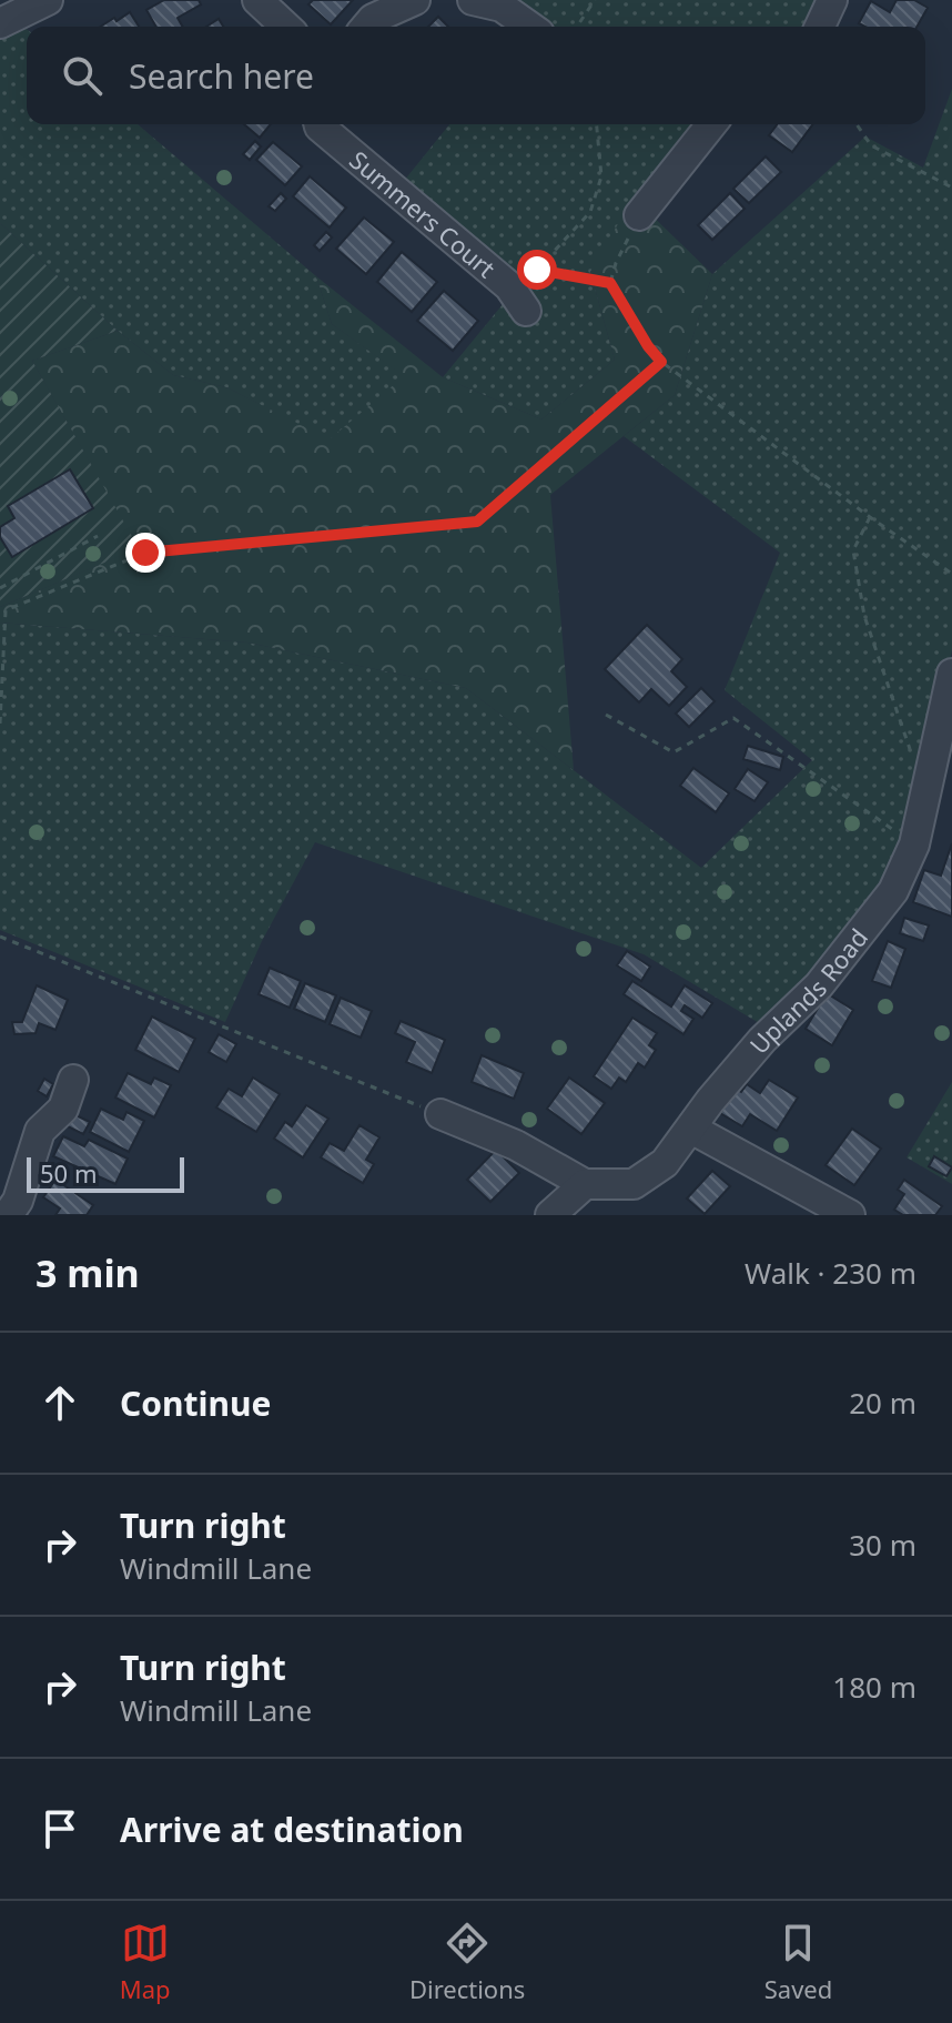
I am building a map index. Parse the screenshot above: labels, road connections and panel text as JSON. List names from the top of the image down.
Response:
{
  "streets": {
    "street": ["Summers Court", "Uplands Road"]
  },
  "scale_bar": "50 m",
  "page": {
    "search": "Search here",
    "scale": "50 m",
    "heading": ["3 min", "Walk · 230 m"],
    "list": [
      ["Continue", "20 m"],
      ["Turn right", "Windmill Lane", "30 m"],
      ["Turn right", "Windmill Lane", "180 m"],
      "Arrive at destination"
    ],
    "nav": ["Map", "Directions", "Saved"]
  }
}
